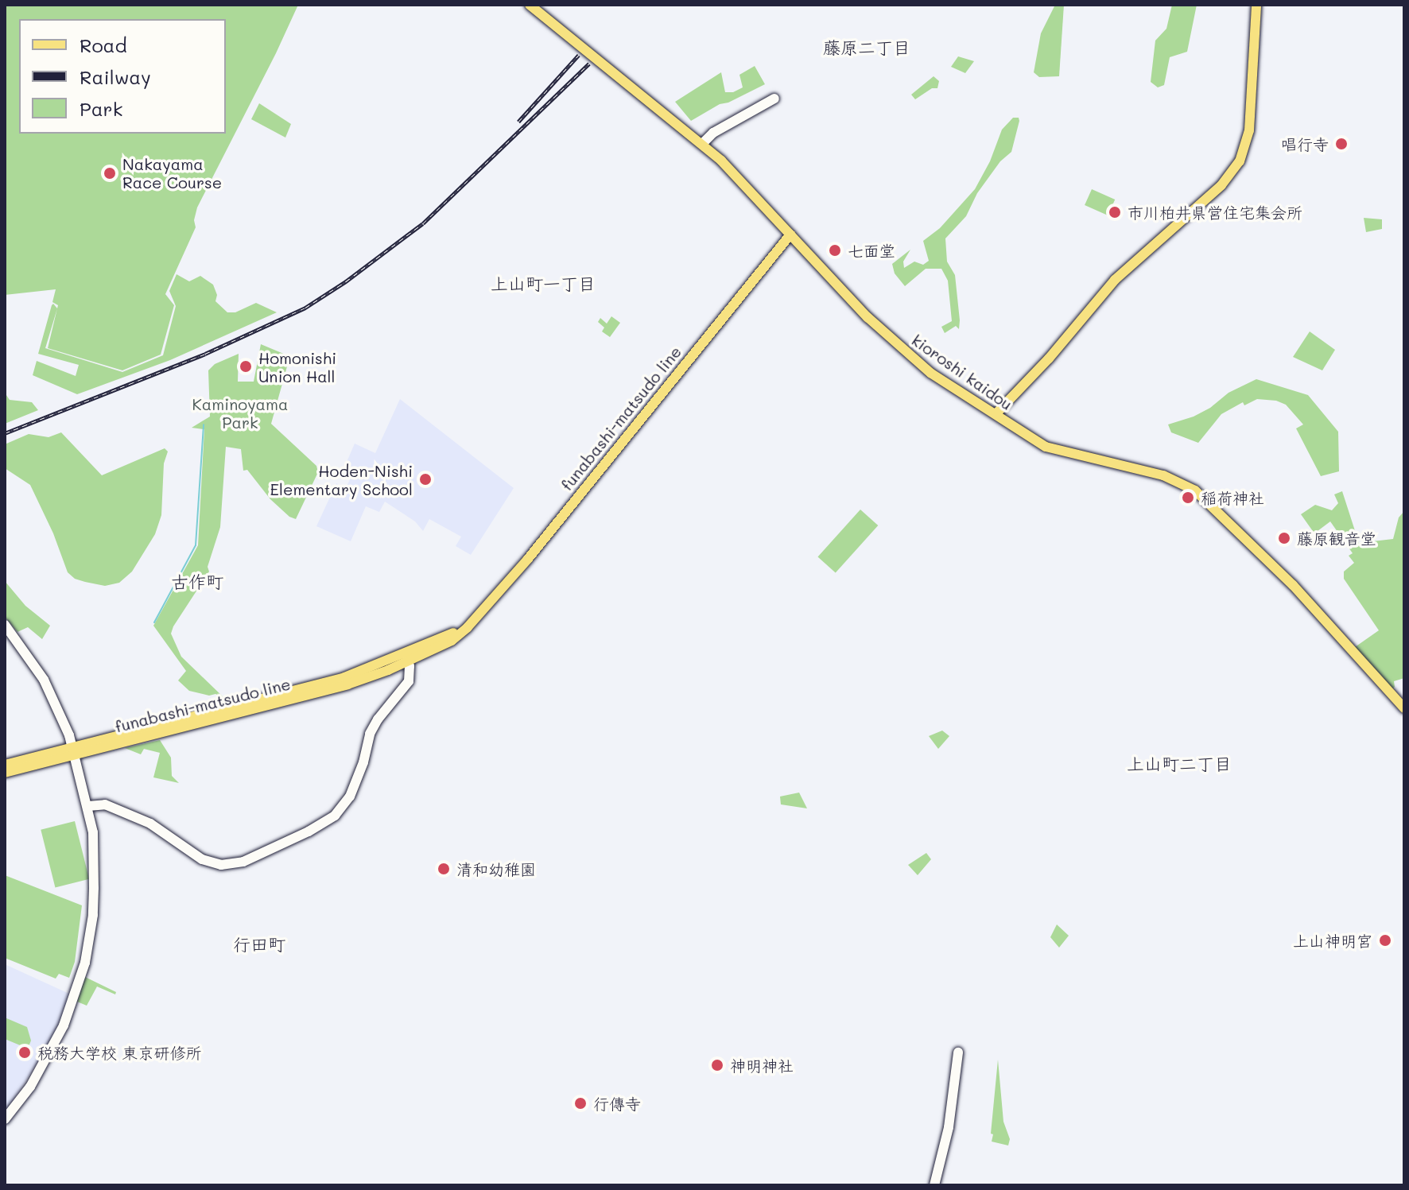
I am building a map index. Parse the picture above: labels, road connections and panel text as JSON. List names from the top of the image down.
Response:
{
  "streets": {
    "main road": ["kioroshi kaidou", "funabashi-matsudo line"]
  },
  "crossings": [
    ["kioroshi kaidou", "funabashi-matsudo line"]
  ],
  "districts": [
    "藤原二丁目",
    "上山町一丁目",
    "古作町",
    "上山町二丁目",
    "行田町"
  ],
  "parks": ["Kaminoyama Park"],
  "places": [
    "唱行寺",
    "Nakayama Race Course",
    "市川柏井県営住宅集会所",
    "七面堂",
    "Homonishi Union Hall",
    "Hoden-Nishi Elementary School",
    "稲荷神社",
    "藤原観音堂",
    "清和幼稚園",
    "上山神明宮",
    "税務大学校 東京研修所",
    "神明神社",
    "行傳寺"
  ],
  "legend": ["Road", "Railway", "Park"]
}
